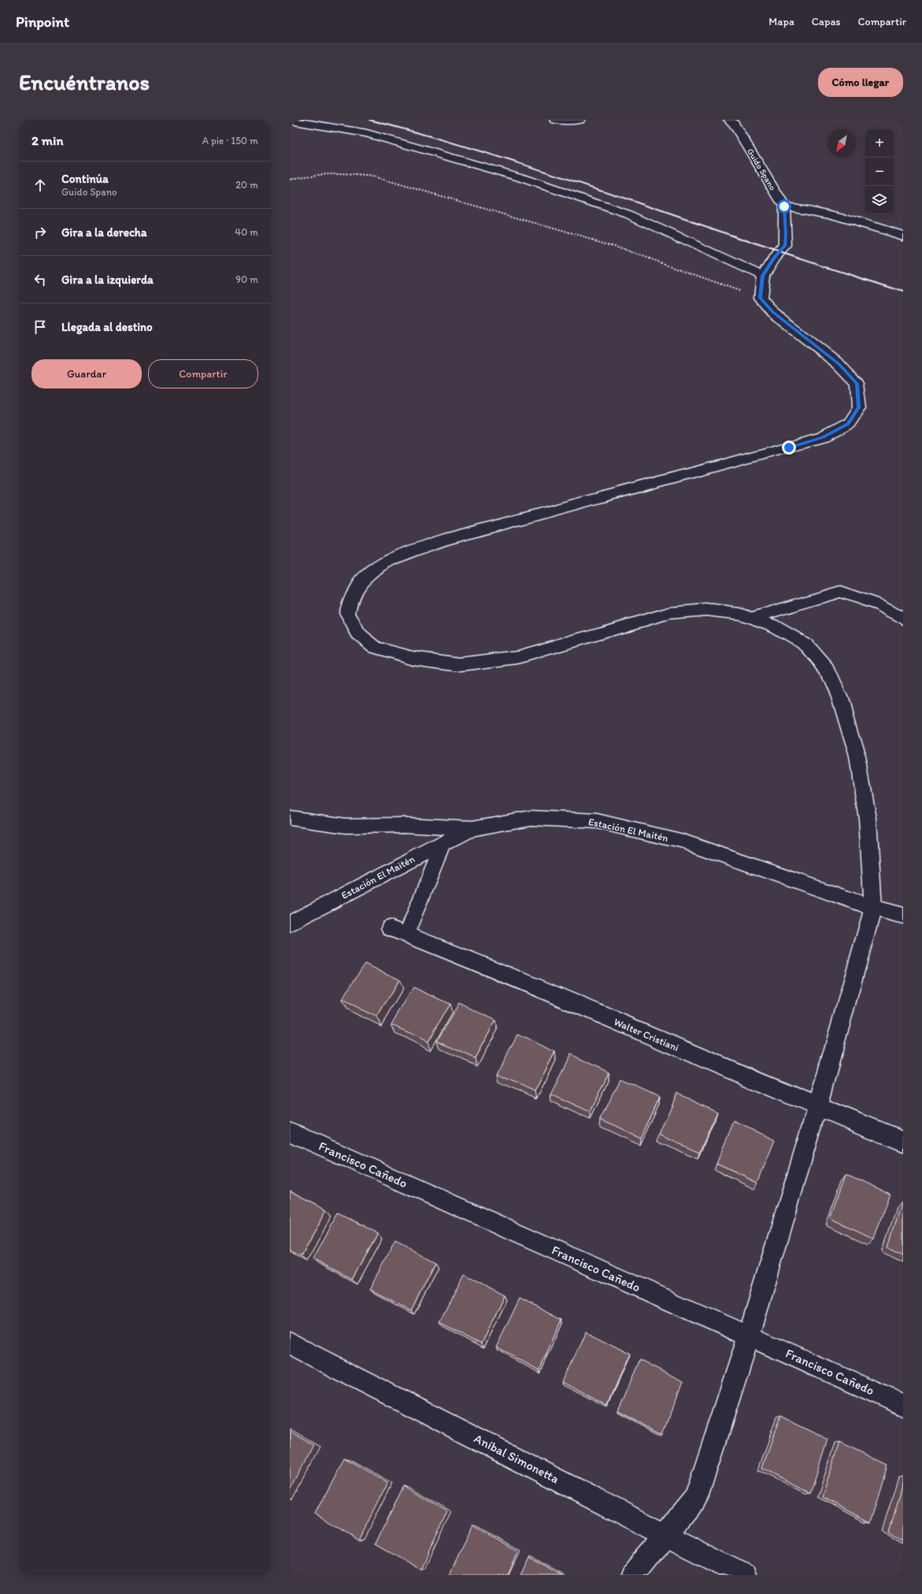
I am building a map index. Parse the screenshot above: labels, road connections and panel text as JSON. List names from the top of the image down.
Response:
{
  "streets": {
    "street": [
      "Guido Spano",
      "Estación El Maitén",
      "Walter Cristiani",
      "Francisco Cañedo",
      "Aníbal Simonetta"
    ]
  },
  "north": "bottom left",
  "page": {
    "header": "Pinpoint",
    "nav": ["Mapa", "Capas", "Compartir"],
    "buttons": [
      "Cómo llegar",
      ["Guardar", "Compartir"]
    ],
    "title": "Encuéntranos",
    "heading": ["2 min", "A pie · 150 m"],
    "map_buttons": ["+", "−"],
    "list": [
      ["Continúa", "Guido Spano", "20 m"],
      ["Gira a la derecha", "40 m"],
      ["Gira a la izquierda", "90 m"],
      "Llegada al destino"
    ]
  }
}
